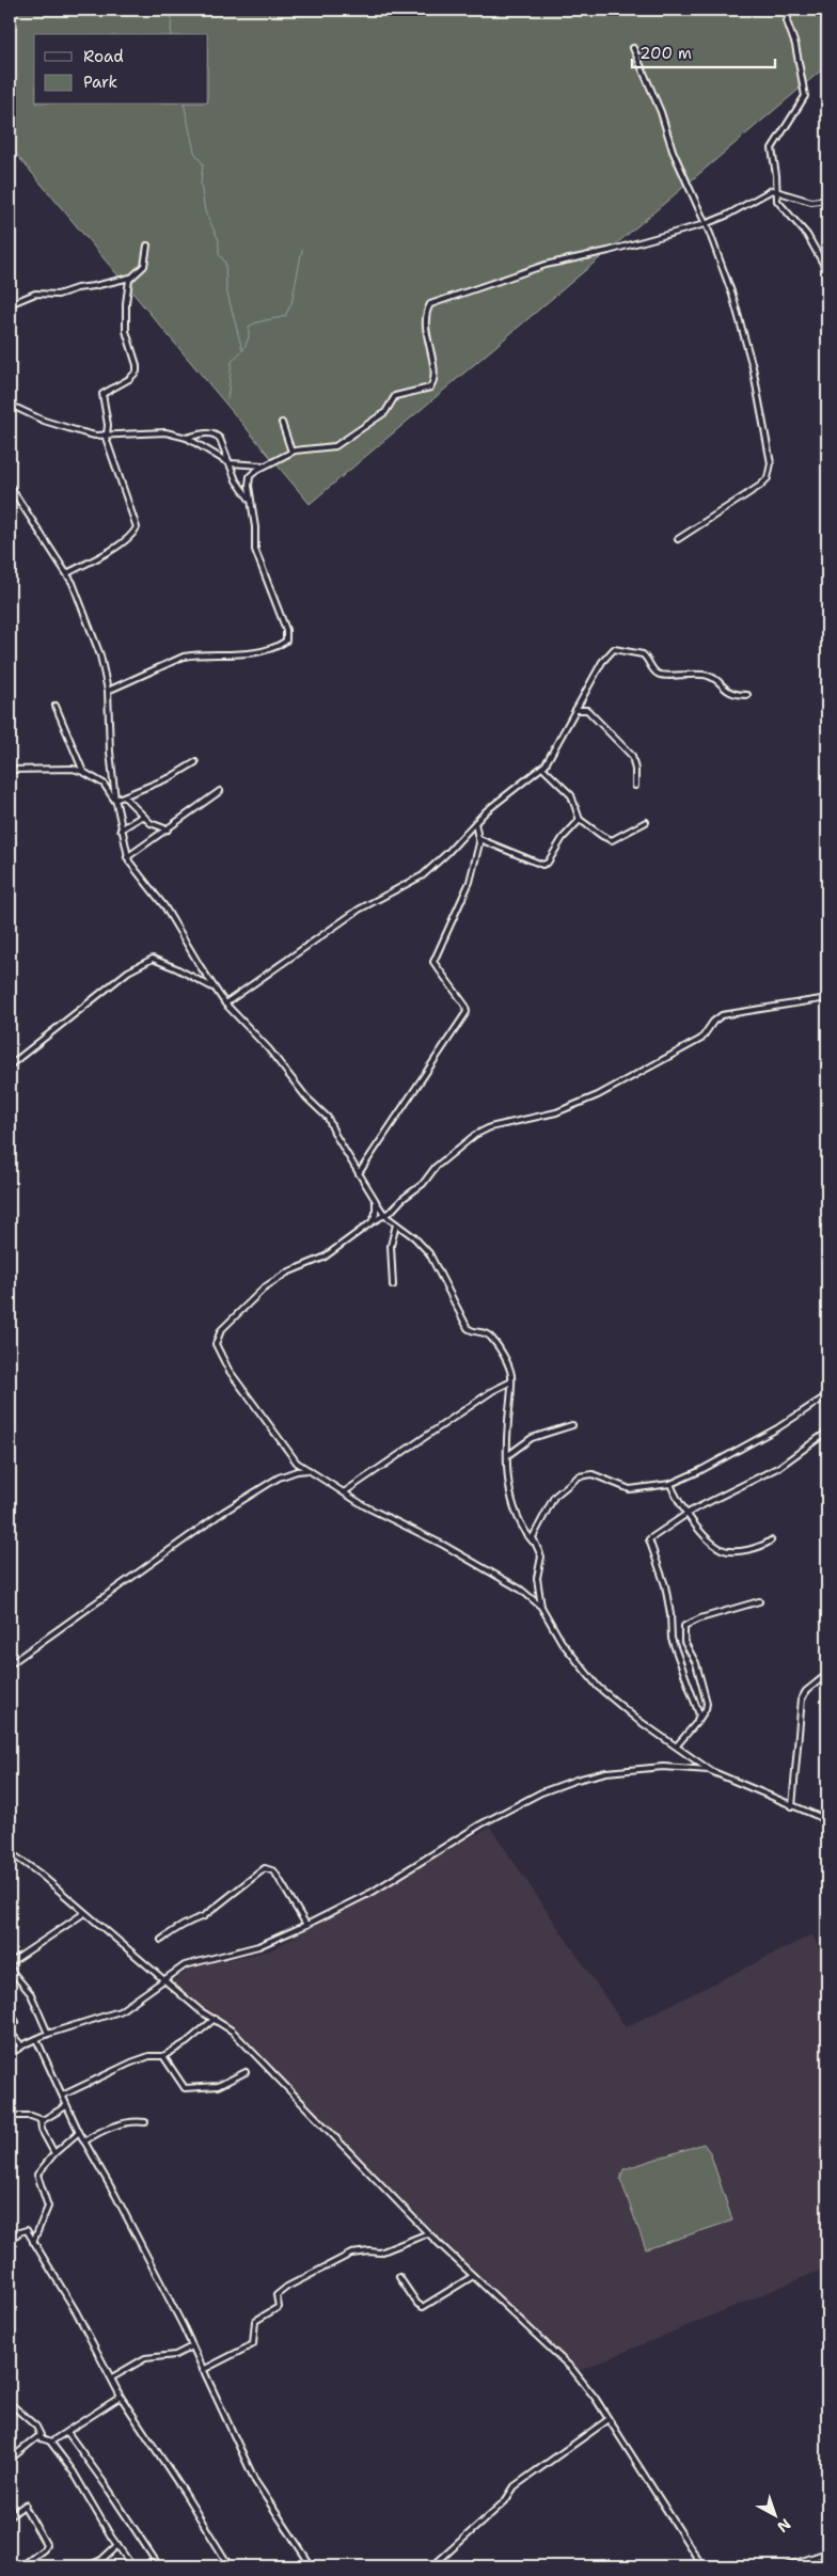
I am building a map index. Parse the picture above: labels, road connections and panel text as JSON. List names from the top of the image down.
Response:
{
  "legend": ["Road", "Park"],
  "scale_bar": "200 m",
  "north": "bottom right"
}
